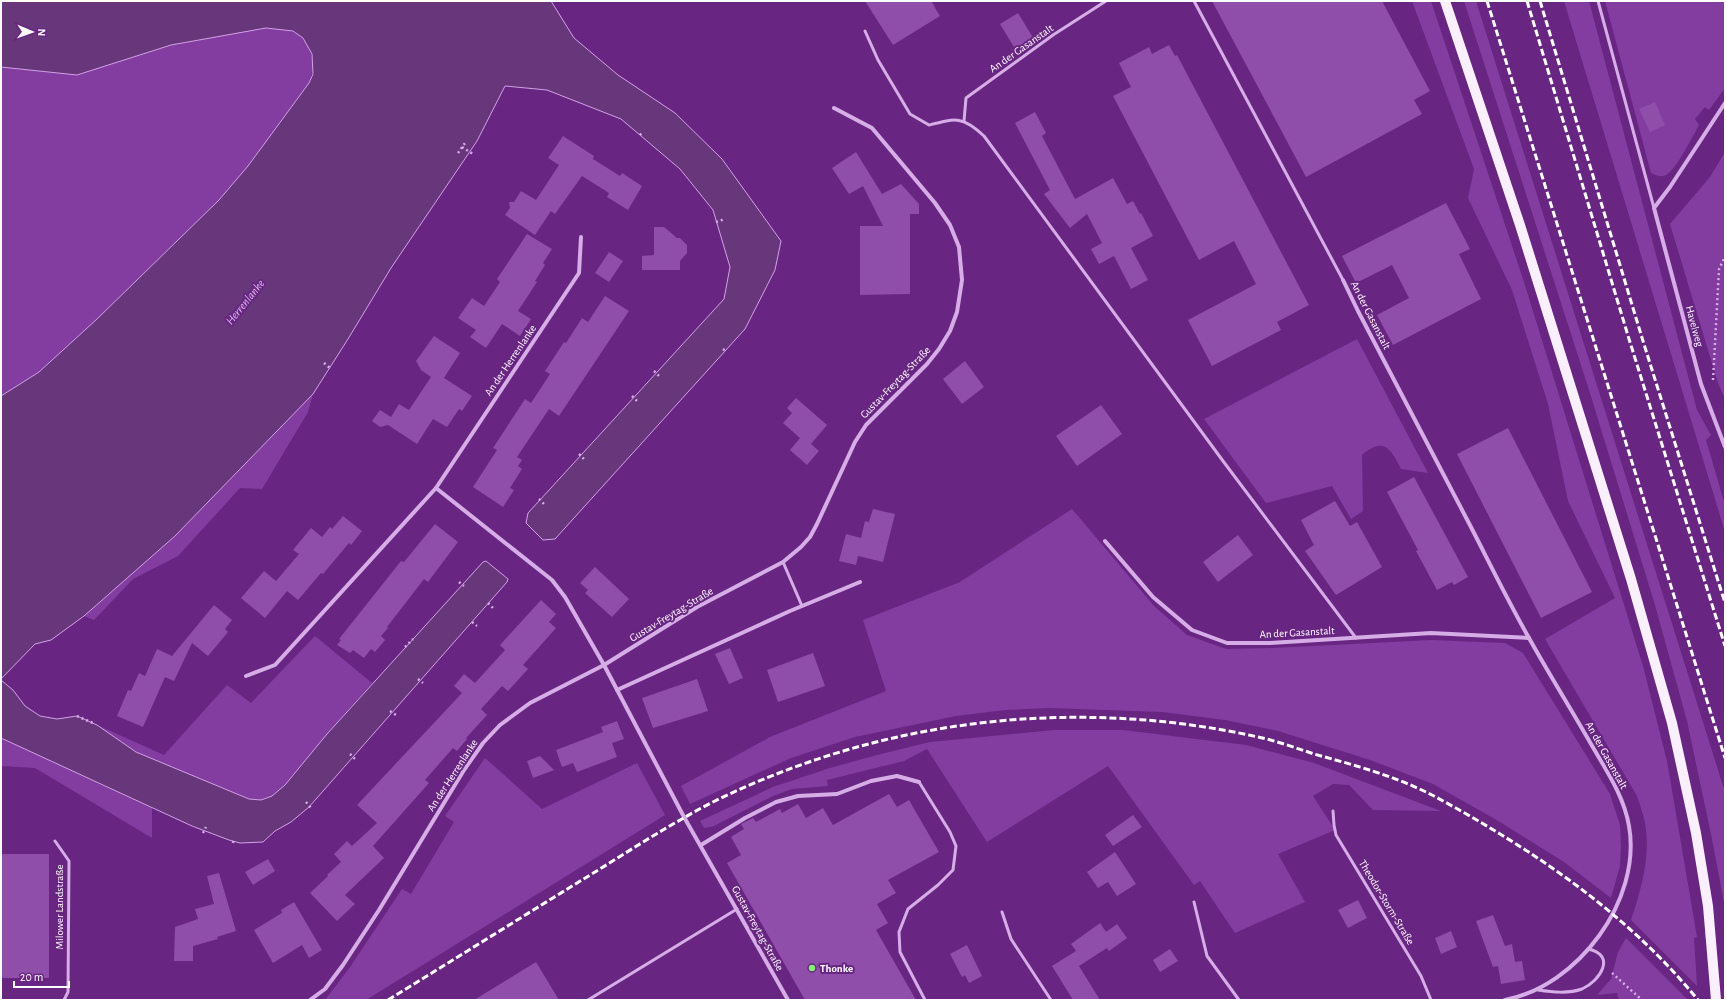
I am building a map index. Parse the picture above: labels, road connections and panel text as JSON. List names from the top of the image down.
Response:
{
  "streets": {
    "street": [
      "An der Gasanstalt",
      "Havelweg",
      "An der Herrenlanke",
      "Gustav-Freytag-Straße"
    ],
    "lane": ["Theodor-Storm-Straße", "Milower Landstraße"]
  },
  "crossings": [
    ["An der Herrenlanke", "Gustav-Freytag-Straße"]
  ],
  "water": ["Herrenlanke"],
  "places": ["Thonke"],
  "scale_bar": "20 m",
  "north": "right"
}
